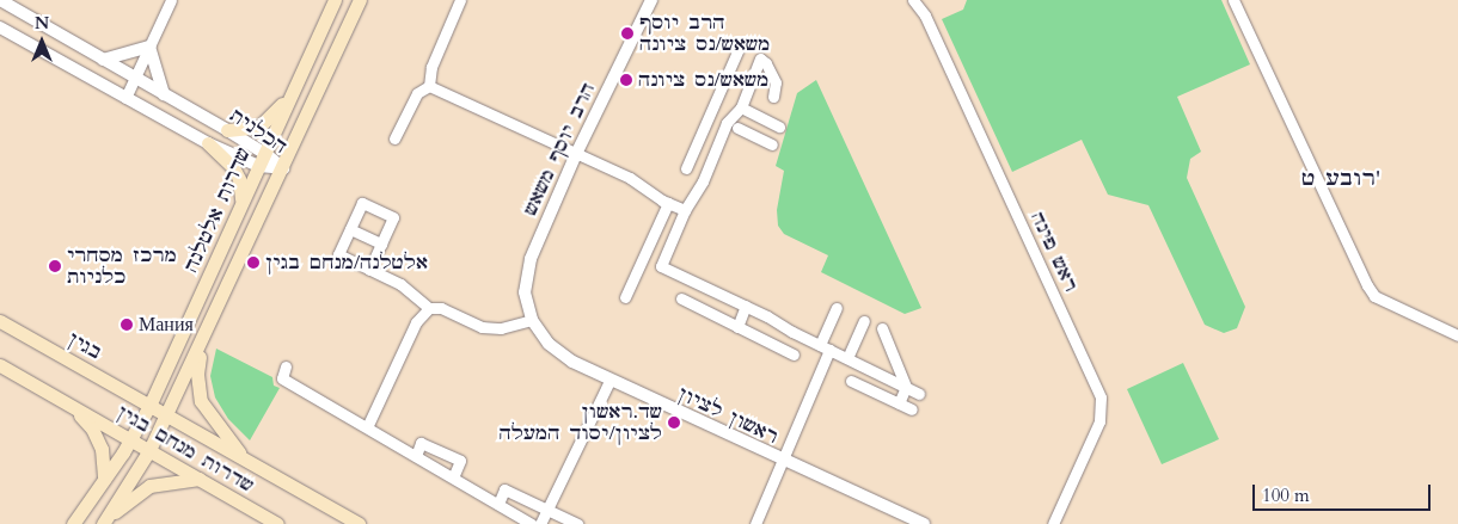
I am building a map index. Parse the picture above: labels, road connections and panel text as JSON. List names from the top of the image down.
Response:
{
  "streets": {
    "main road": ["שדרות אלטלנה", "בגין", "שדרות מנחם בגין"],
    "street": [
      "הכלנית",
      "הרב יוסף משאש",
      "ראש פינה",
      "ראשון לציון"
    ]
  },
  "crossings": [
    ["הכלנית", "שדרות אלטלנה"],
    ["הרב יוסף משאש", "ראשון לציון"],
    ["שדרות אלטלנה", "בגין"],
    ["שדרות אלטלנה", "שדרות מנחם בגין"],
    ["בגין", "שדרות מנחם בגין"]
  ],
  "districts": ["רובע ט'"],
  "places": [
    "הרב יוסף משאש/נס ציונה",
    "משאש/נס ציונה",
    "אלטלנה/מנחם בגין",
    "מרכז מסחרי כלניות",
    "Мания",
    "שד.ראשון לציון/יסוד המעלה"
  ],
  "scale_bar": "100 m",
  "north": "top"
}
